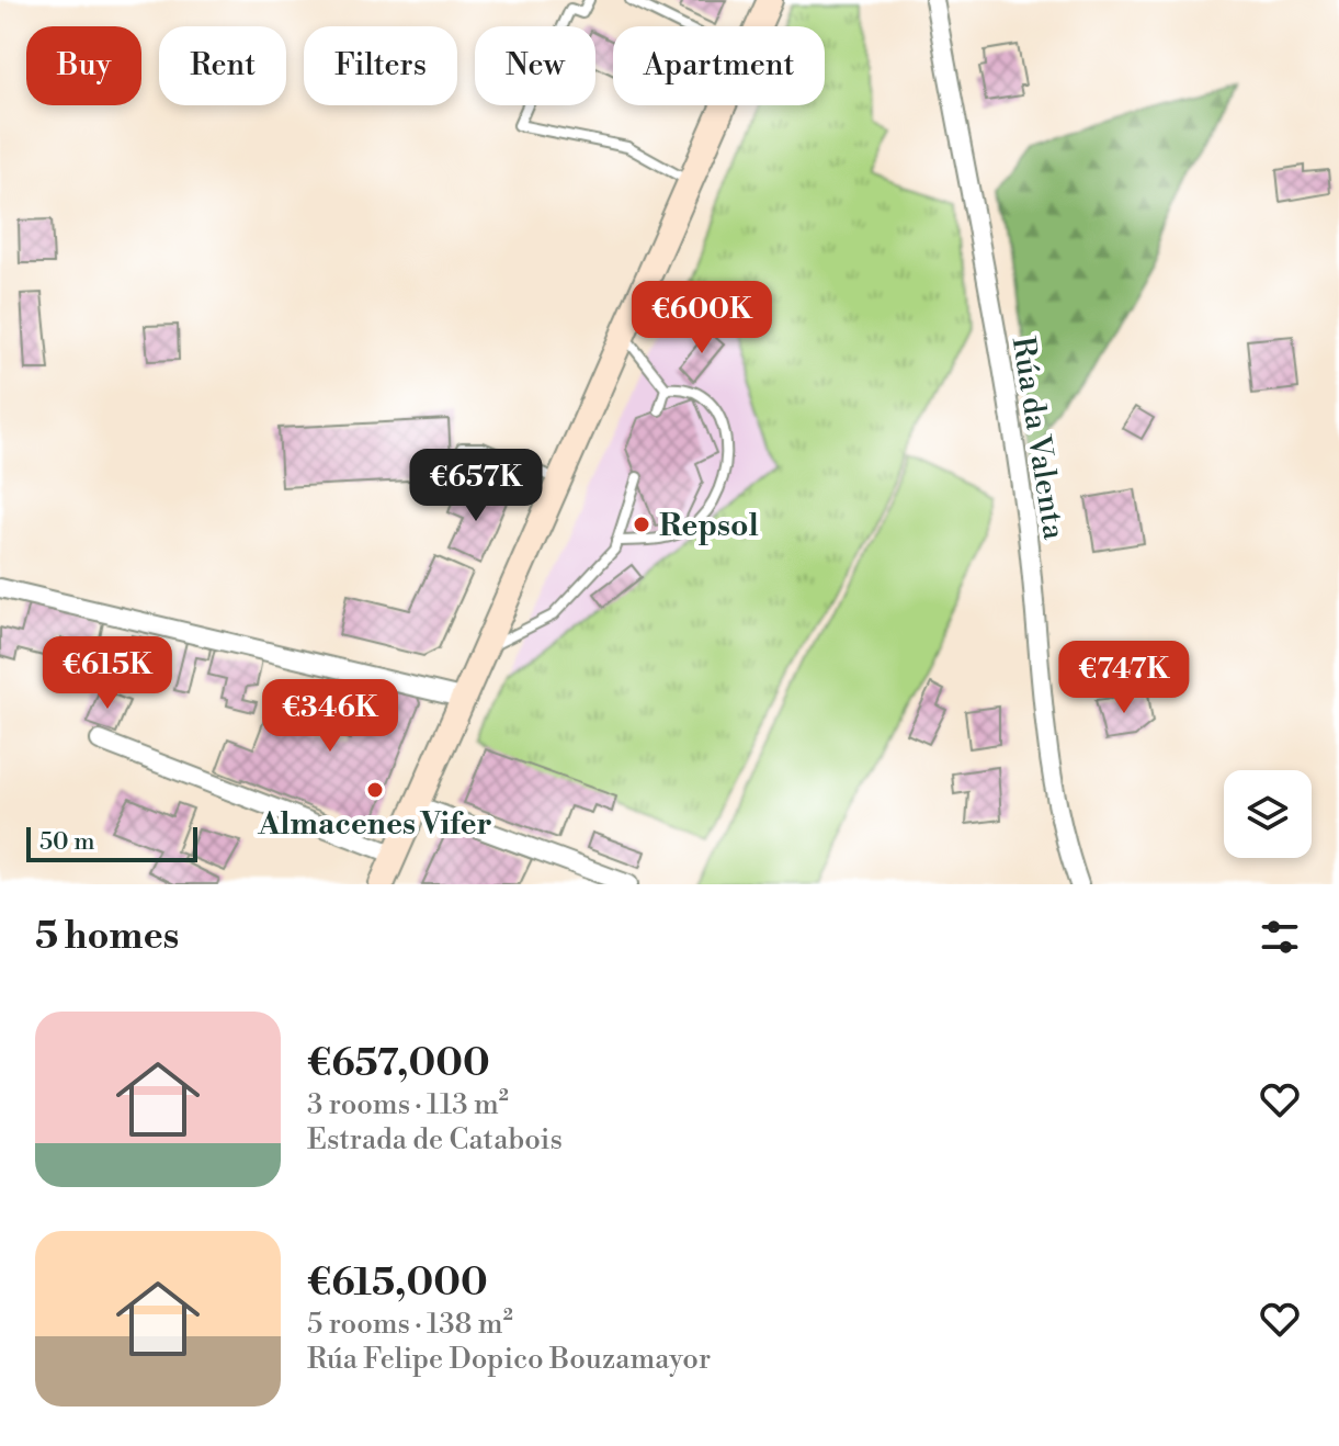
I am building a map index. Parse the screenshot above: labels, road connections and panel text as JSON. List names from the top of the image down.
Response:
{
  "streets": {
    "street": ["Rúa da Valenta"]
  },
  "places": ["Repsol", "Almacenes Vifer"],
  "scale_bar": "50 m",
  "page": {
    "chip": [
      "Buy",
      "Rent",
      "Filters",
      "New",
      "Apartment"
    ],
    "price": [
      "€600K",
      "€657K",
      "€615K",
      "€747K",
      "€346K"
    ],
    "scale": "50 m",
    "heading": "5 homes",
    "list": [
      {
        "name": "€657,000",
        "note": "3 rooms · 113 m² · Estrada de Catabois"
      },
      {
        "name": "€615,000",
        "note": "5 rooms · 138 m² · Rúa Felipe Dopico Bouzamayor"
      }
    ]
  }
}
